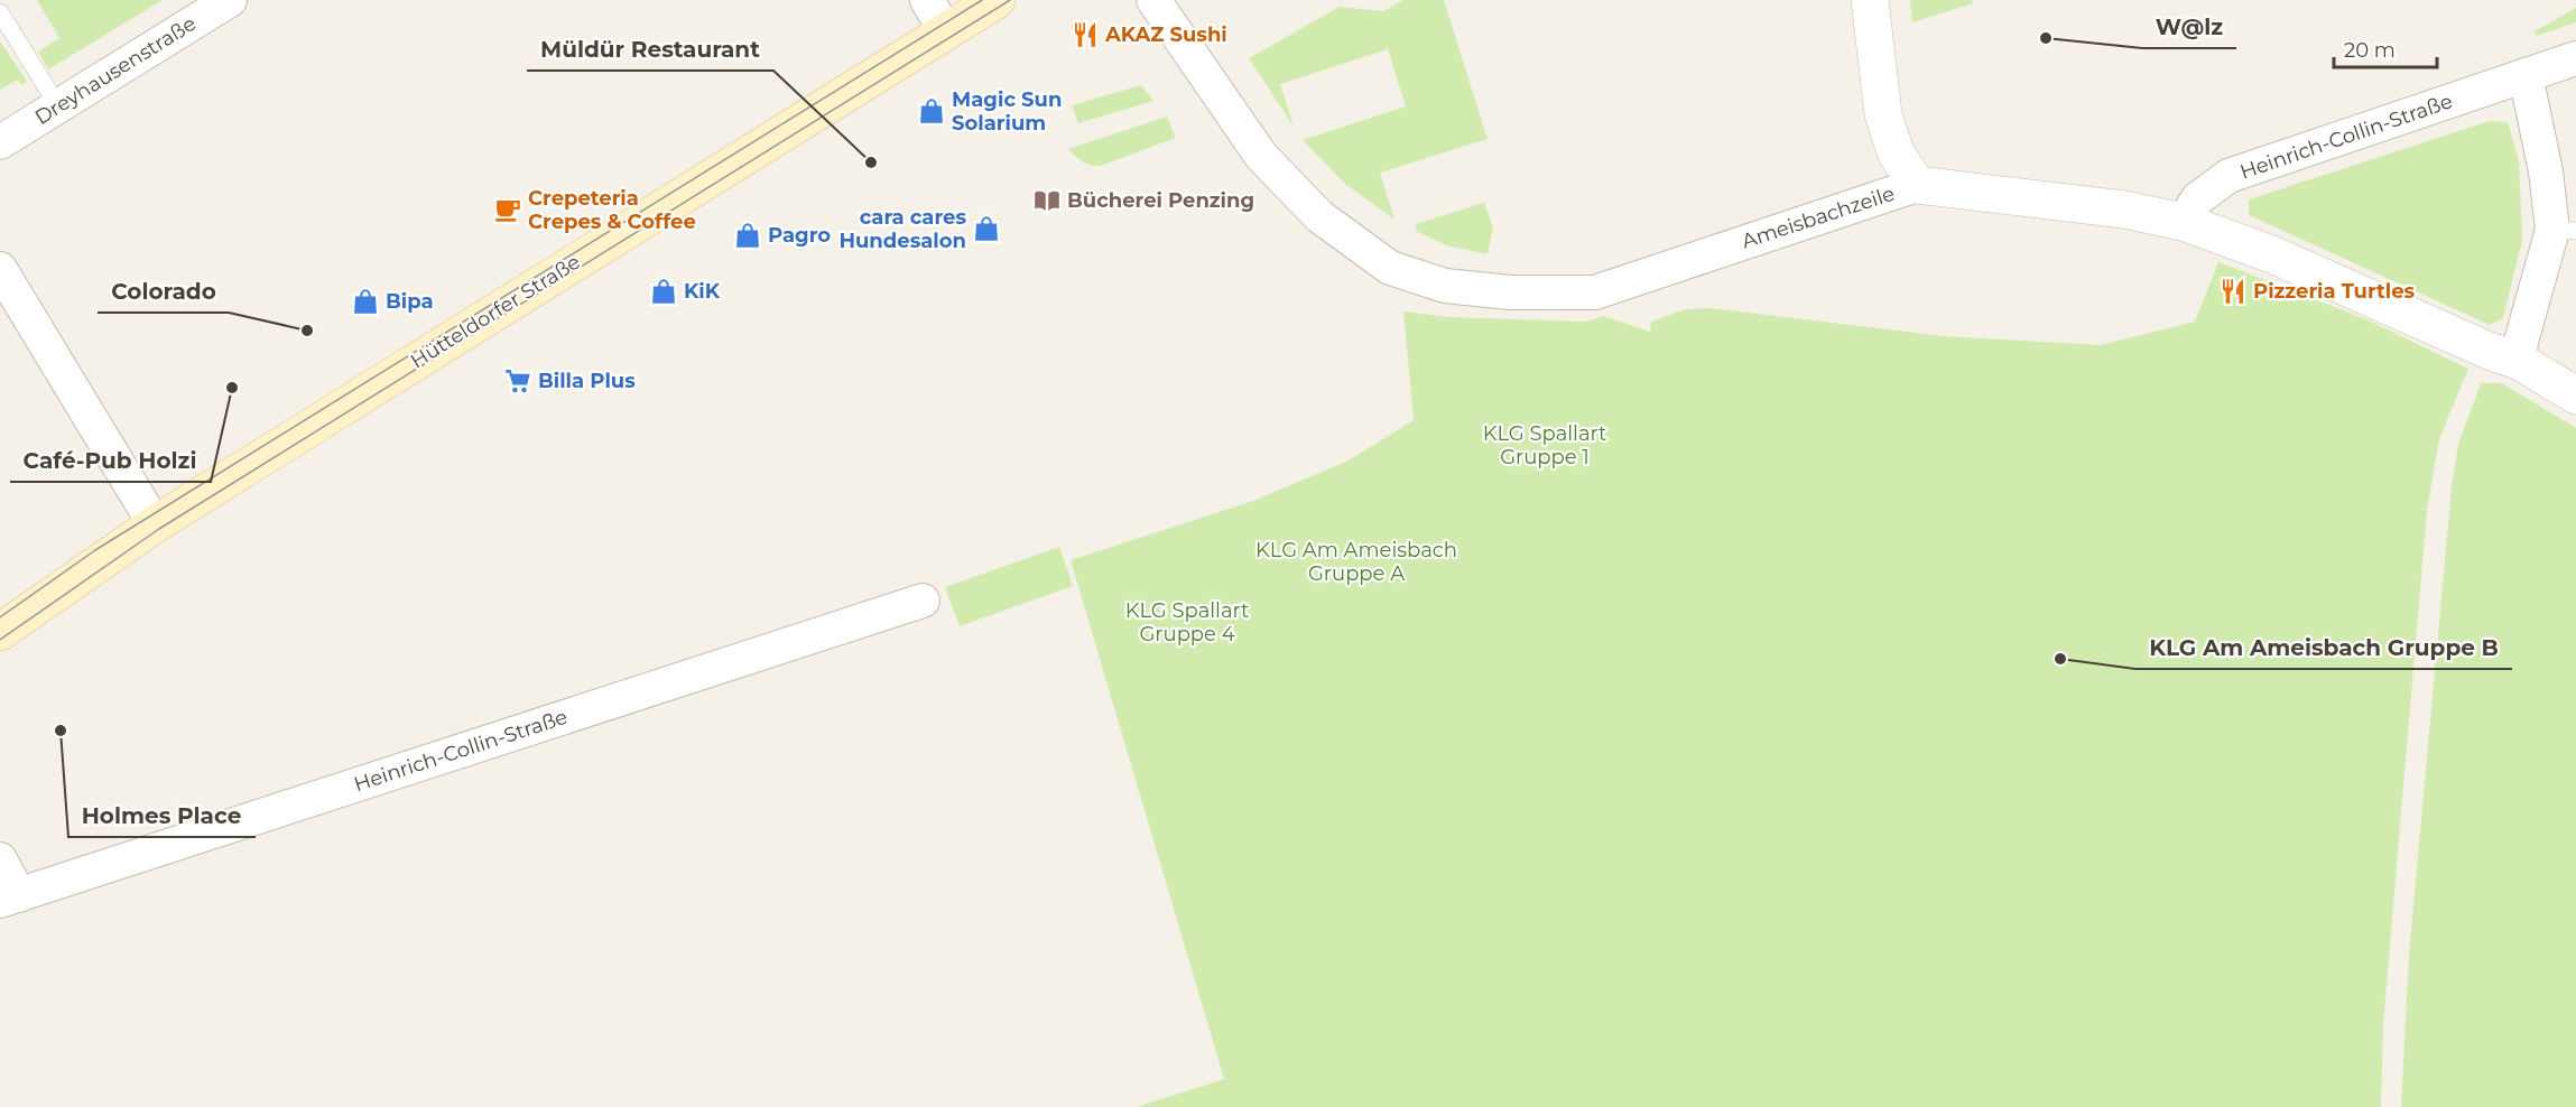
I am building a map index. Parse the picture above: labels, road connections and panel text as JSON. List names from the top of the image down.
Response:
{
  "streets": {
    "main road": ["Hütteldorfer Straße"],
    "street": ["Dreyhausenstraße", "Heinrich-Collin-Straße", "Ameisbachzeile"]
  },
  "crossings": [
    ["Heinrich-Collin-Straße", "Ameisbachzeile"]
  ],
  "parks": ["KLG Spallart Gruppe 1", "KLG Am Ameisbach Gruppe A", "KLG Spallart Gruppe 4"],
  "places": {
    "restaurant": ["AKAZ Sushi", "Pizzeria Turtles"],
    "other": [
      "W@lz",
      "Müldür Restaurant",
      "Colorado",
      "Café-Pub Holzi",
      "KLG Am Ameisbach Gruppe B",
      "Holmes Place"
    ],
    "shop": [
      "Magic Sun Solarium",
      "cara cares Hundesalon",
      "Pagro",
      "KiK",
      "Bipa"
    ],
    "library": ["Bücherei Penzing"],
    "cafe": ["Crepeteria Crepes & Coffee"],
    "supermarket": ["Billa Plus"]
  },
  "scale_bar": "20 m"
}
